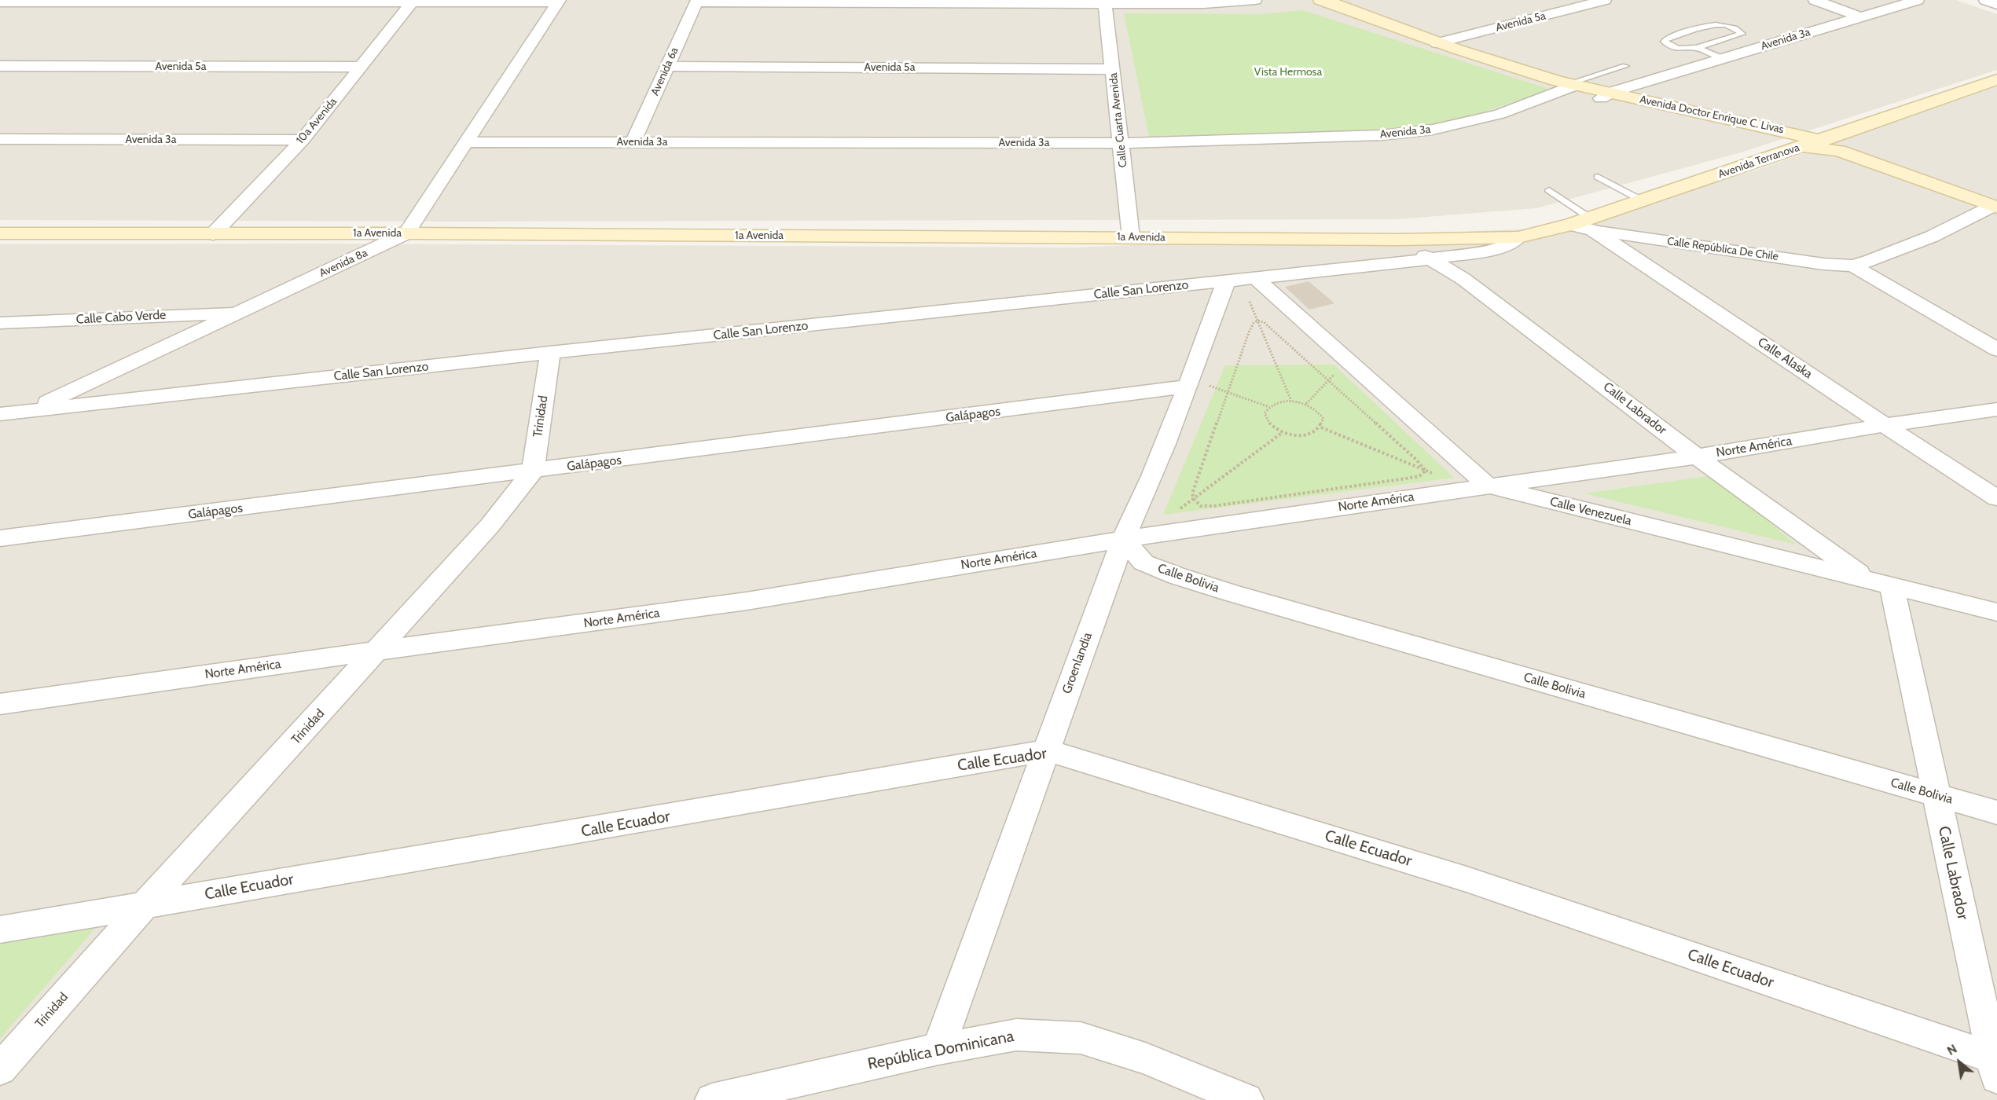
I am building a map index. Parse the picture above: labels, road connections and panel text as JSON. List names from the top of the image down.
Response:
{
  "streets": {
    "street": [
      "Avenida 5a",
      "Avenida 3a",
      "Avenida 6a",
      "Avenida Doctor Enrique C. Livas",
      "Calle Cuarta Avenida",
      "10a Avenida",
      "Avenida Terranova",
      "1a Avenida",
      "Calle República De Chile",
      "Avenida 8a",
      "Calle San Lorenzo",
      "Calle Cabo Verde",
      "Calle Alaska",
      "Calle Labrador",
      "Galápagos",
      "Trinidad",
      "Norte América",
      "Calle Venezuela",
      "Calle Bolivia",
      "Groenlandia",
      "Calle Ecuador",
      "República Dominicana"
    ]
  },
  "crossings": [
    ["Avenida 5a", "Avenida 6a"],
    ["Avenida 5a", "Avenida Doctor Enrique C. Livas"],
    ["Avenida 5a", "Calle Cuarta Avenida"],
    ["Avenida 5a", "10a Avenida"],
    ["Avenida 3a", "Avenida 6a"],
    ["Avenida 3a", "Avenida Doctor Enrique C. Livas"],
    ["Avenida 3a", "Calle Cuarta Avenida"],
    ["Avenida 3a", "10a Avenida"],
    ["Avenida Doctor Enrique C. Livas", "Avenida Terranova"],
    ["Avenida Doctor Enrique C. Livas", "Calle República De Chile"],
    ["Calle Cuarta Avenida", "1a Avenida"],
    ["10a Avenida", "1a Avenida"],
    ["Avenida Terranova", "1a Avenida"],
    ["Avenida Terranova", "Calle República De Chile"],
    ["Avenida Terranova", "Calle San Lorenzo"],
    ["Avenida Terranova", "Calle Alaska"],
    ["1a Avenida", "Avenida 8a"],
    ["1a Avenida", "Calle San Lorenzo"],
    ["1a Avenida", "Calle Labrador"],
    ["Calle República De Chile", "Calle Alaska"],
    ["Avenida 8a", "Calle San Lorenzo"],
    ["Avenida 8a", "Calle Cabo Verde"],
    ["Calle San Lorenzo", "Calle Labrador"],
    ["Calle San Lorenzo", "Trinidad"],
    ["Calle San Lorenzo", "Calle Venezuela"],
    ["Calle San Lorenzo", "Groenlandia"],
    ["Calle Alaska", "Norte América"],
    ["Calle Labrador", "Norte América"],
    ["Calle Labrador", "Calle Venezuela"],
    ["Calle Labrador", "Calle Bolivia"],
    ["Calle Labrador", "Calle Ecuador"],
    ["Galápagos", "Trinidad"],
    ["Galápagos", "Groenlandia"],
    ["Trinidad", "Norte América"],
    ["Trinidad", "Calle Ecuador"],
    ["Norte América", "Calle Venezuela"],
    ["Norte América", "Calle Bolivia"],
    ["Norte América", "Groenlandia"],
    ["Calle Venezuela", "Groenlandia"],
    ["Calle Bolivia", "Groenlandia"],
    ["Groenlandia", "Calle Ecuador"],
    ["Groenlandia", "República Dominicana"]
  ],
  "parks": ["Vista Hermosa"],
  "north": "top left"
}
